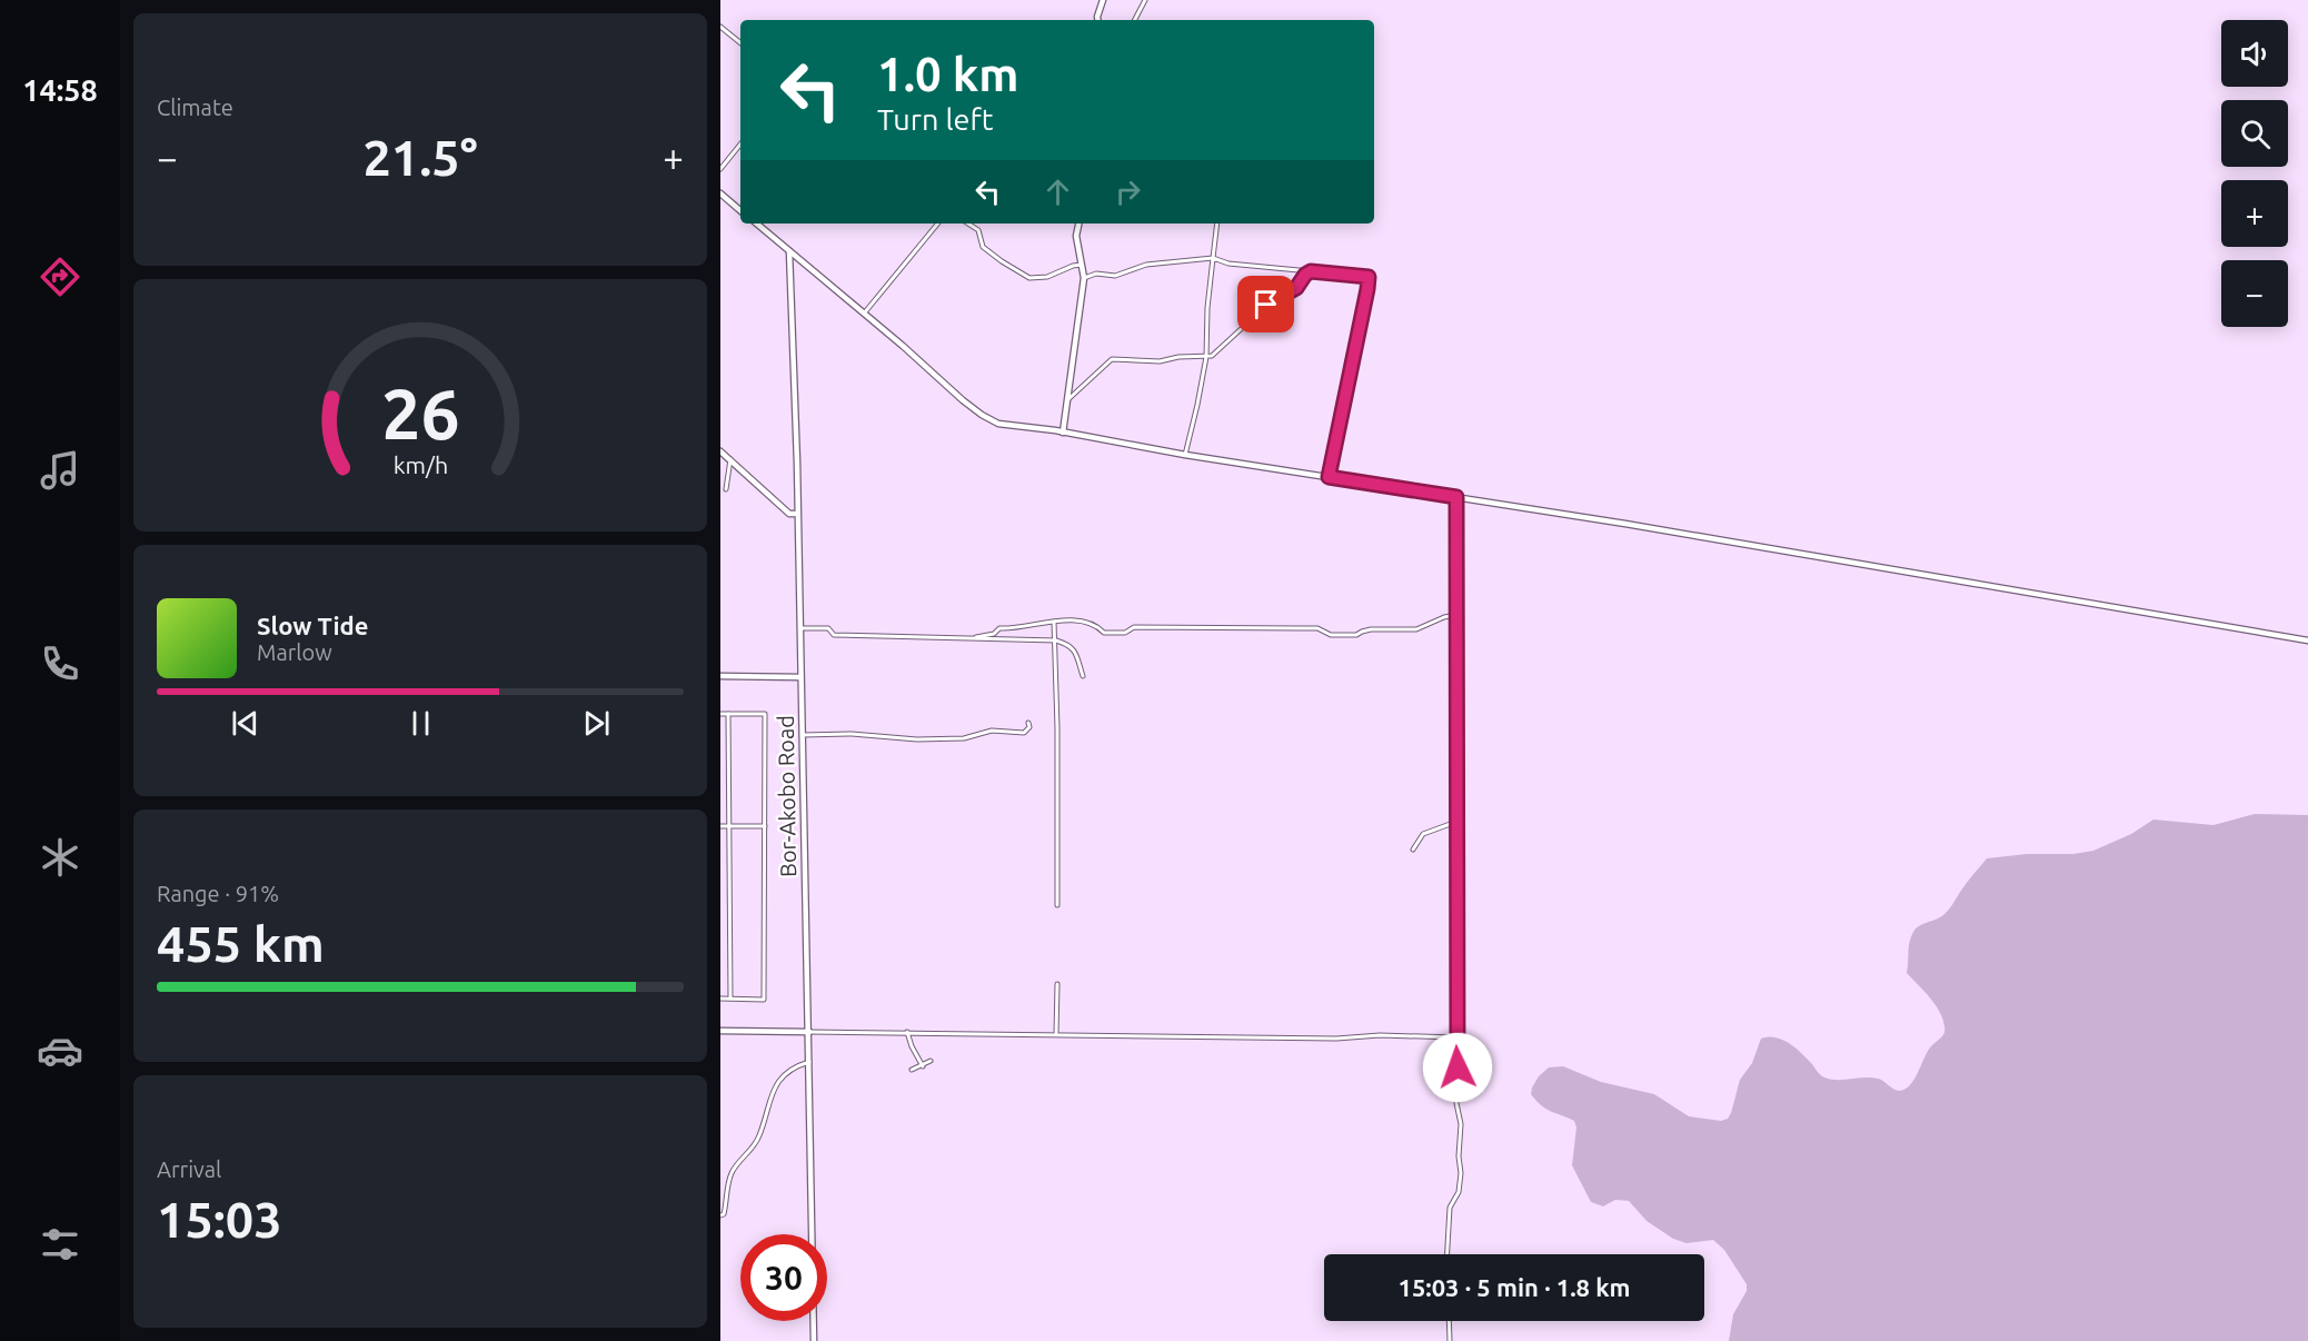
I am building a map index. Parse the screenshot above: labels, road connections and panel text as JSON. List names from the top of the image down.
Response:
{
  "streets": {
    "street": ["Bor-Akobo Road"]
  },
  "page": {
    "tabs": "14:58",
    "tile": [
      "Climate",
      ["Range · 91%", "455 km"],
      ["Arrival", "15:03"]
    ],
    "map_buttons": ["+", "−"],
    "turn": ["1.0 km", "Turn left"],
    "heat": ["−", "21.5°", "+"],
    "song": ["Slow Tide", "Marlow"],
    "limit": "30",
    "trip": "15:03 · 5 min · 1.8 km",
    "gauge": ["26", "km/h"]
  }
}
